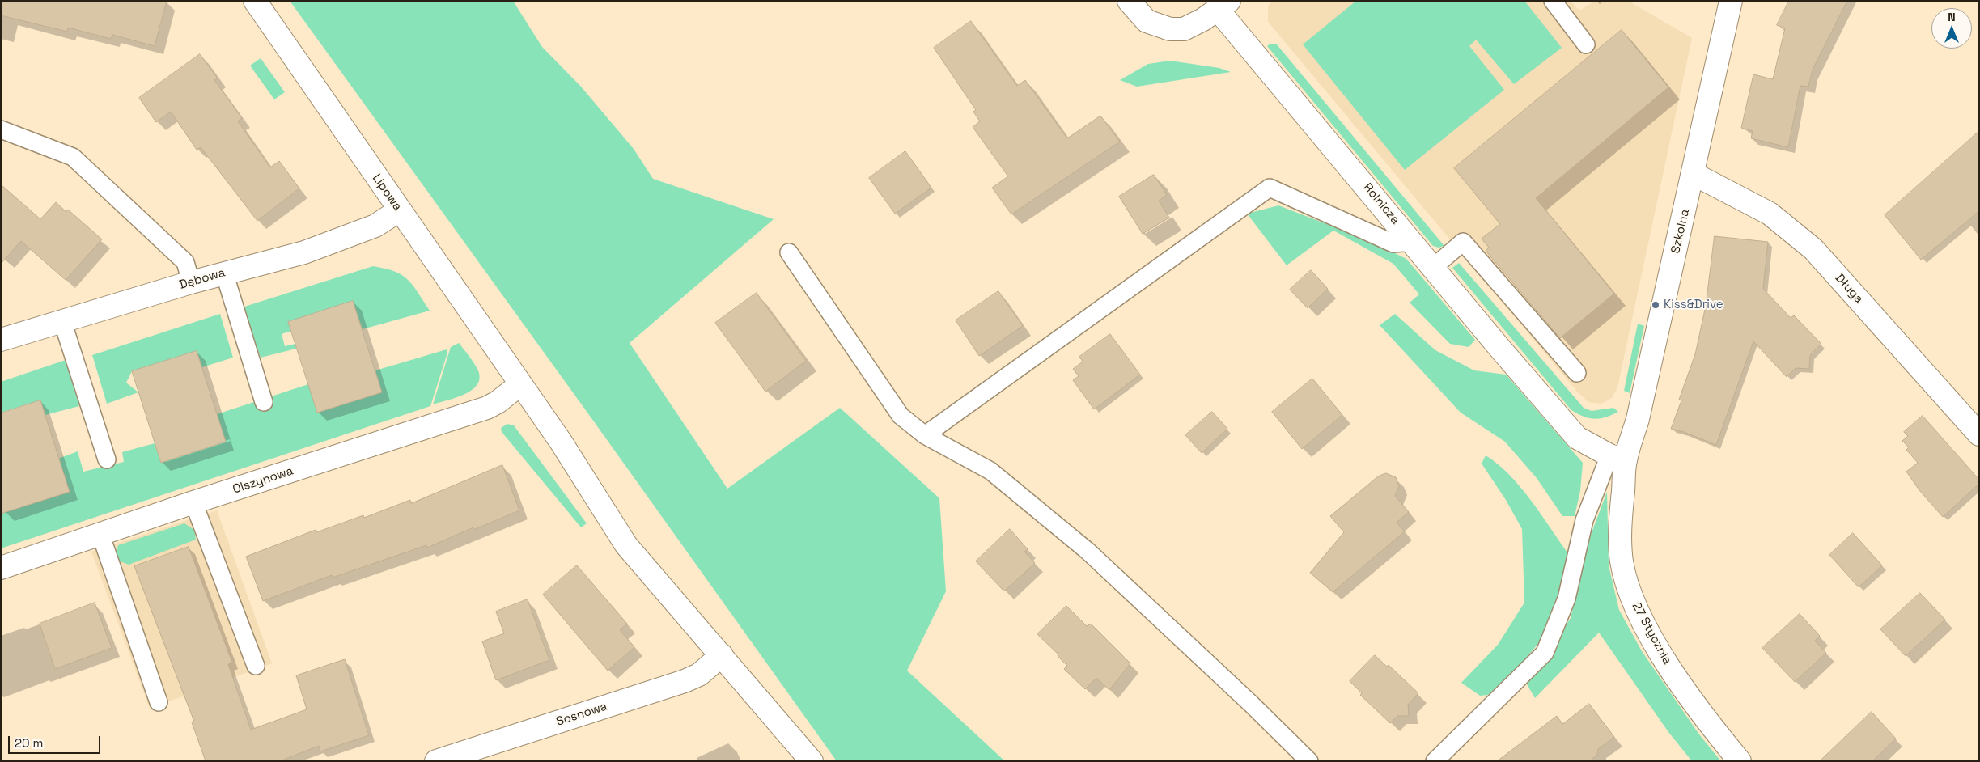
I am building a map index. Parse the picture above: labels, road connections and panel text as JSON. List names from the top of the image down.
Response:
{
  "streets": {
    "street": [
      "Lipowa",
      "Rolnicza",
      "Szkolna",
      "Dębowa",
      "Długa",
      "Olszynowa",
      "27 Stycznia",
      "Sosnowa"
    ]
  },
  "crossings": [
    ["Lipowa", "Dębowa"],
    ["Lipowa", "Olszynowa"],
    ["Lipowa", "Sosnowa"],
    ["Rolnicza", "Szkolna"],
    ["Rolnicza", "27 Stycznia"],
    ["Szkolna", "Długa"],
    ["Szkolna", "27 Stycznia"]
  ],
  "places": ["Kiss&Drive"],
  "scale_bar": "20 m",
  "north": "top"
}
